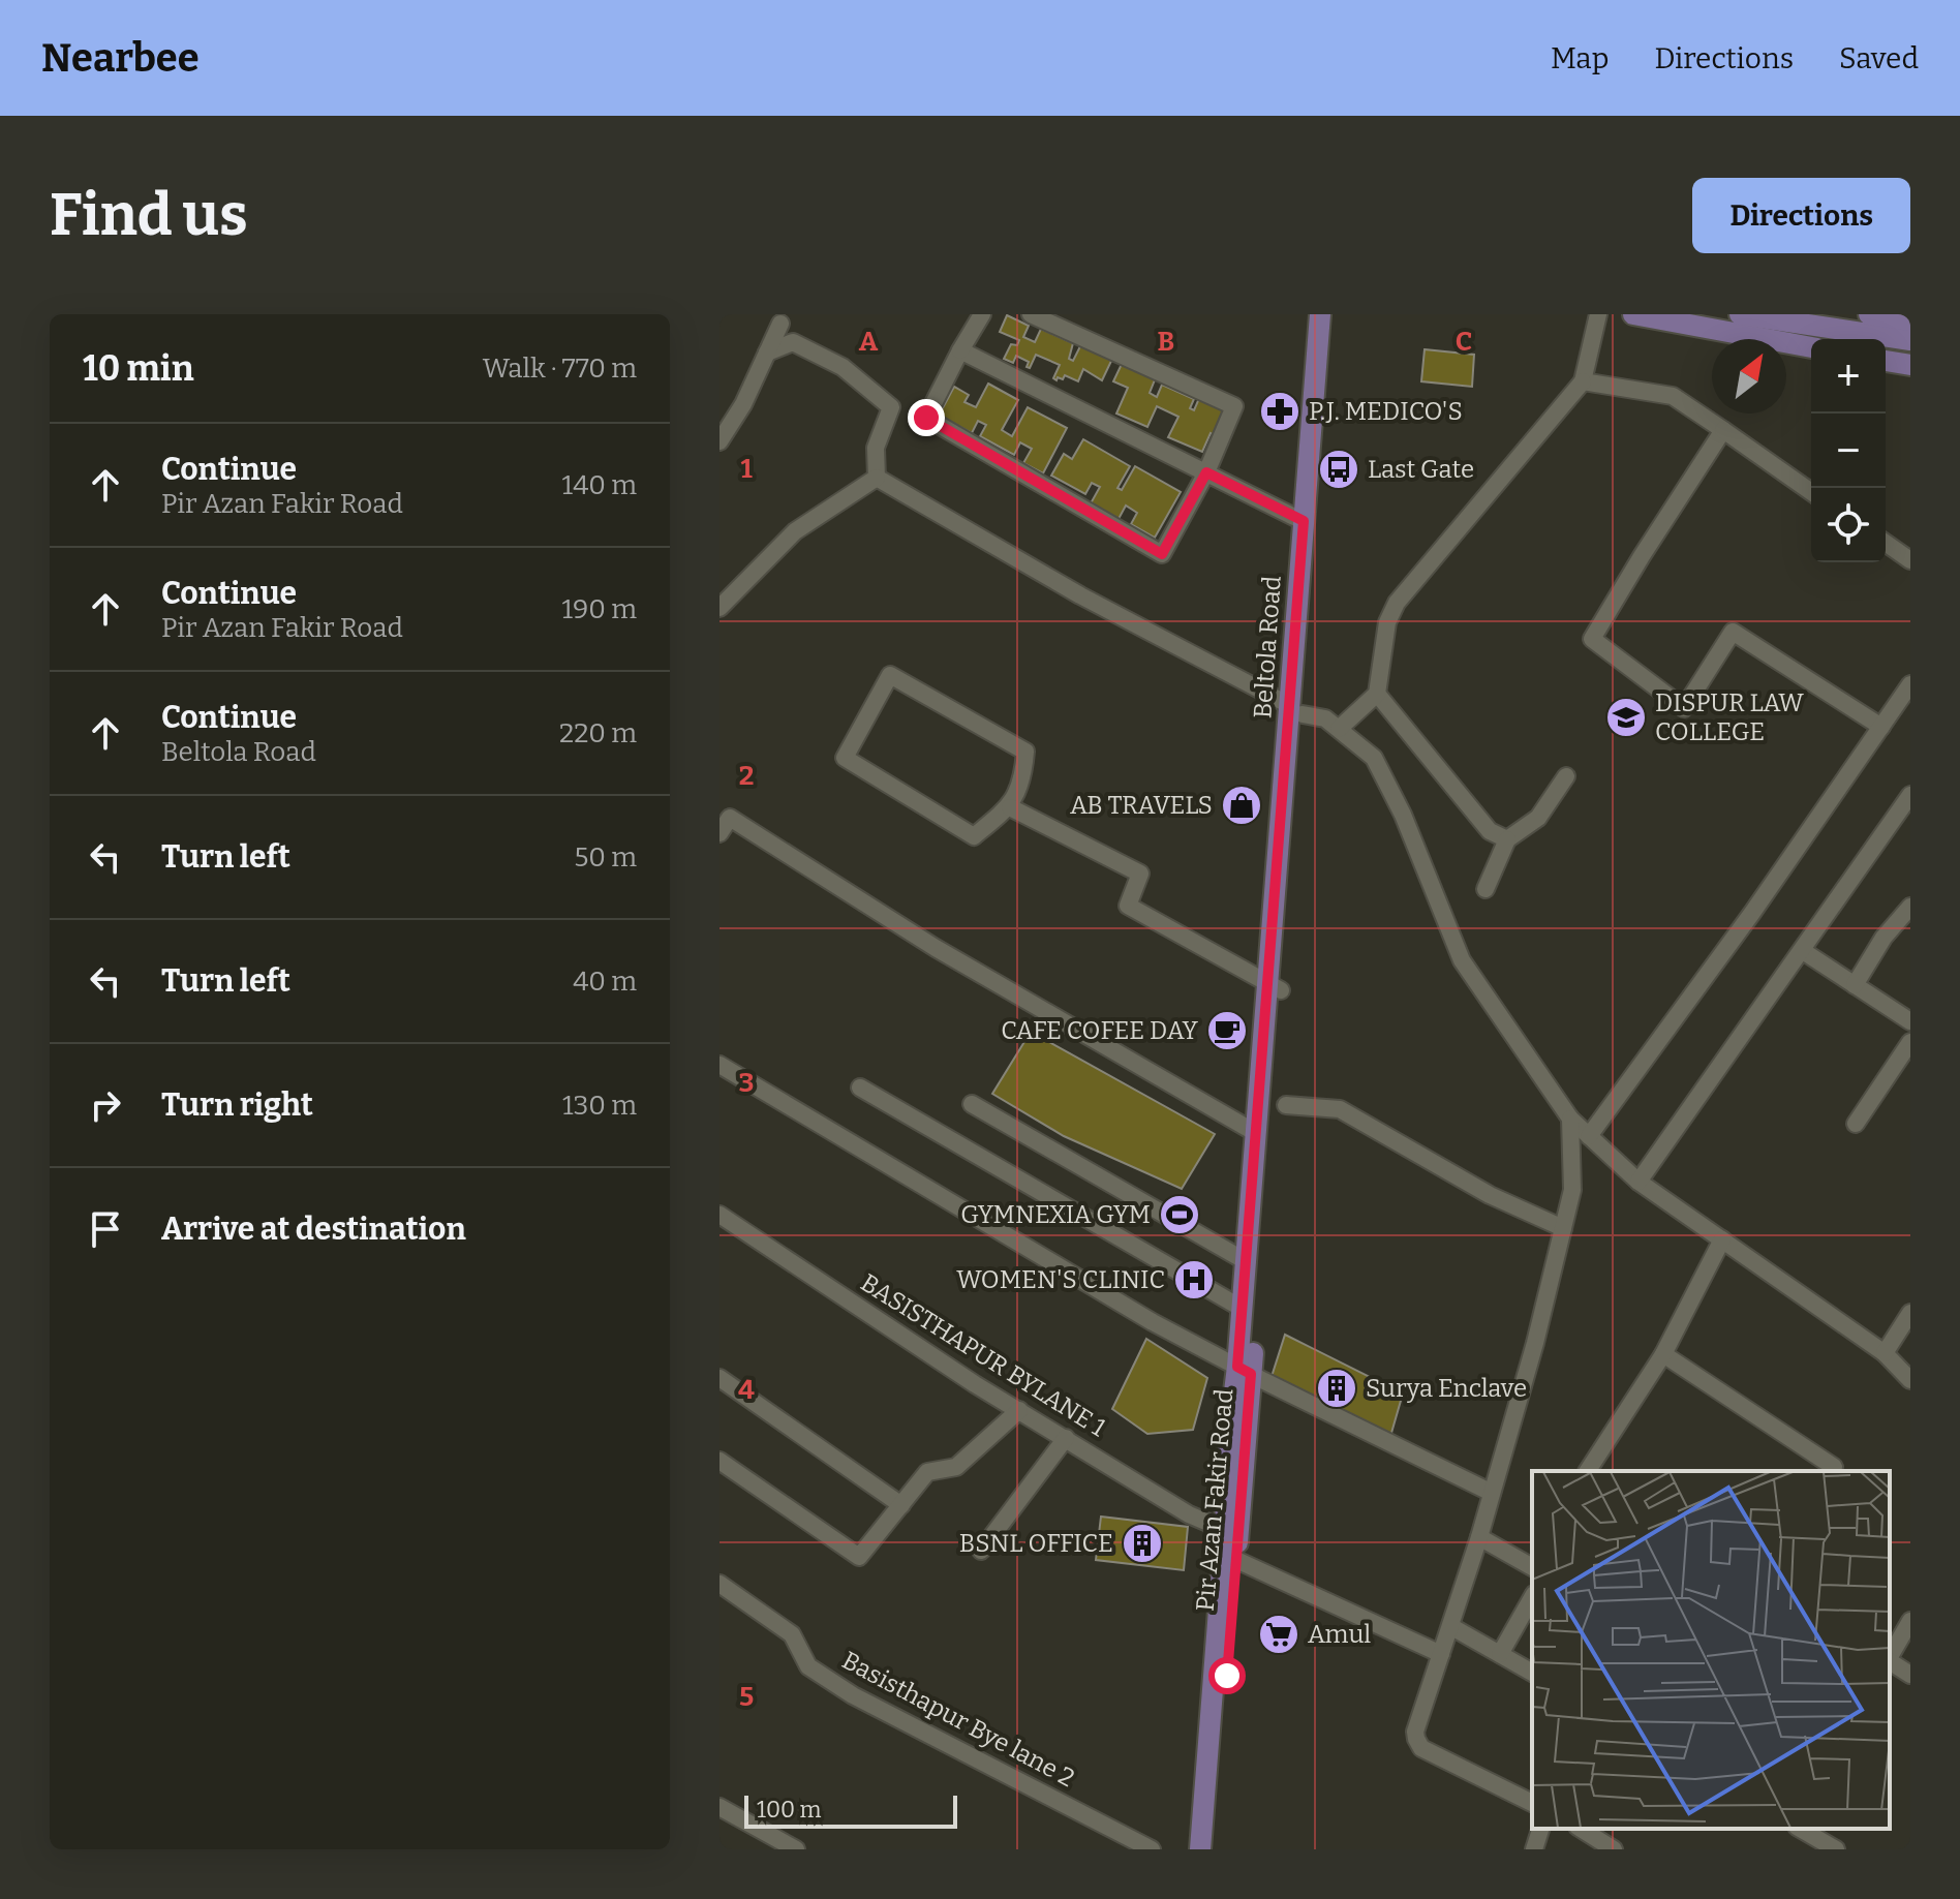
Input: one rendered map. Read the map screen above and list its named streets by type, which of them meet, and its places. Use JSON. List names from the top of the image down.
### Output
{
  "streets": {
    "main road": ["Beltola Road", "Pir Azan Fakir Road"],
    "street": ["BASISTHAPUR BYLANE 1", "Basisthapur Bye lane 2"]
  },
  "crossings": [
    ["Beltola Road", "Pir Azan Fakir Road"],
    ["BASISTHAPUR BYLANE 1", "Pir Azan Fakir Road"]
  ],
  "places": {
    "pharmacy": ["P.J. MEDICO'S"],
    "bus stop": ["Last Gate"],
    "school or university": ["DISPUR LAW COLLEGE"],
    "shop": ["AB TRAVELS"],
    "cafe": ["CAFE COFEE DAY"],
    "sports": ["GYMNEXIA GYM"],
    "hospital": ["WOMEN'S CLINIC"],
    "building": ["Surya Enclave", "BSNL OFFICE"],
    "supermarket": ["Amul"]
  },
  "scale_bar": "100 m",
  "north": "top right",
  "page": {
    "header": "Nearbee",
    "nav": ["Map", "Directions", "Saved"],
    "buttons": "Directions",
    "title": "Find us",
    "heading": ["10 min", "Walk · 770 m"],
    "map_buttons": ["+", "−"],
    "list": [
      ["Continue", "Pir Azan Fakir Road", "140 m"],
      ["Continue", "Pir Azan Fakir Road", "190 m"],
      ["Continue", "Beltola Road", "220 m"],
      ["Turn left", "50 m"],
      ["Turn left", "40 m"],
      ["Turn right", "130 m"],
      "Arrive at destination"
    ],
    "scale": "100 m"
  },
  "grid": {
    "columns": ["A", "B", "C"],
    "rows": [
      "1",
      "2",
      "3",
      "4",
      "5"
    ]
  }
}
